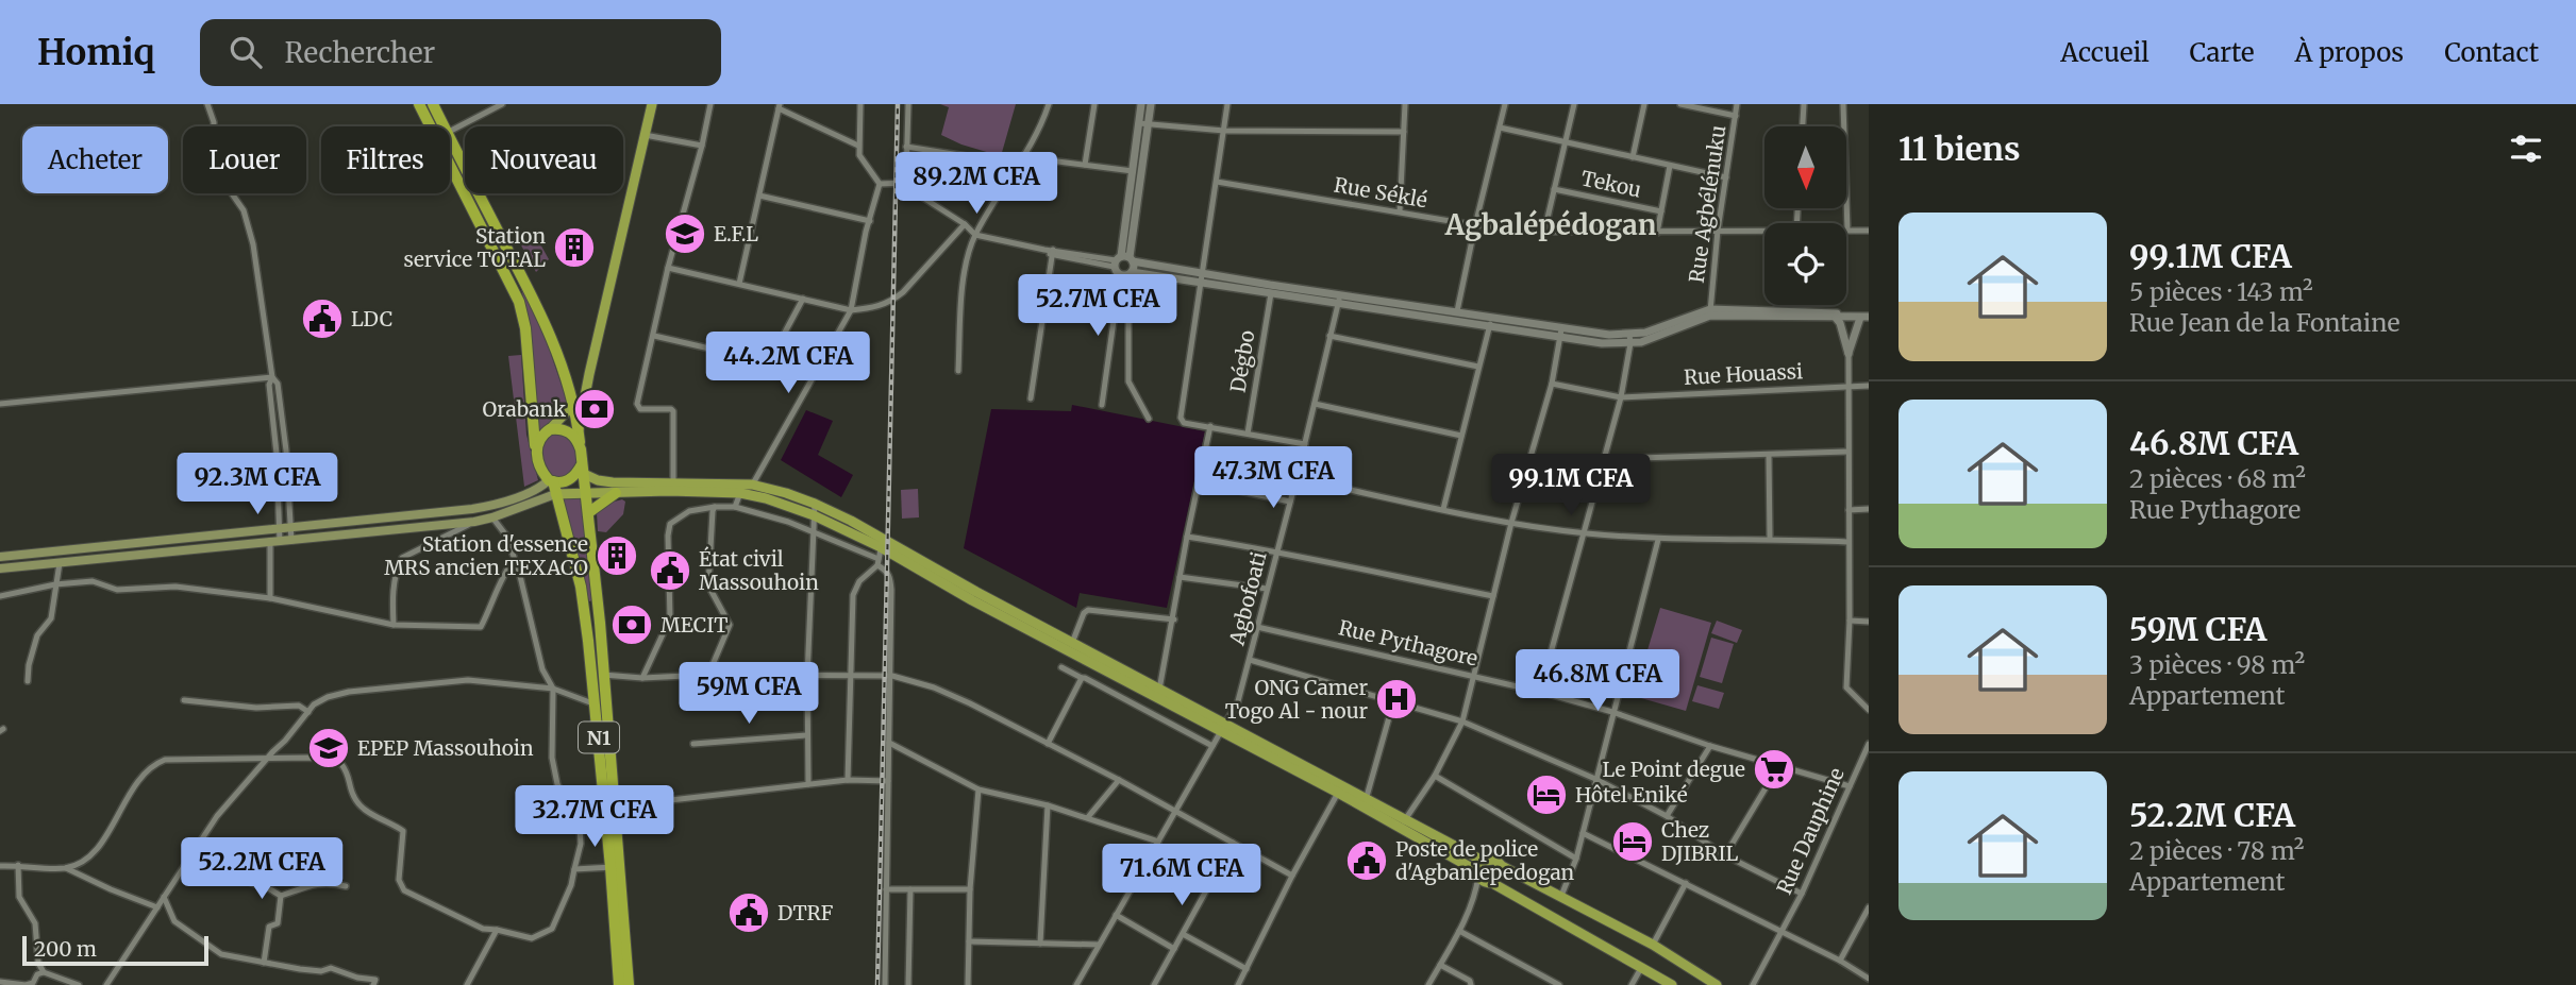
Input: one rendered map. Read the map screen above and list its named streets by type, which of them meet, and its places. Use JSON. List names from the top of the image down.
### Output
{
  "streets": {
    "highway": ["N1"],
    "street": [
      "Tekou",
      "Rue Séklé",
      "Rue Agbélénuku",
      "Dégbo",
      "Rue Houassi",
      "Agbofoati",
      "Rue Pythagore",
      "Rue Dauphine"
    ]
  },
  "crossings": [
    ["Rue Séklé", "Rue Agbélénuku"],
    ["Agbofoati", "Rue Pythagore"],
    ["Rue Pythagore", "Rue Dauphine"]
  ],
  "districts": ["Agbalépédogan"],
  "places": {
    "school or university": ["E.F.L", "EPEP Massouhoin"],
    "building": ["Station service TOTAL", "Station d'essence MRS ancien TEXACO"],
    "public building": [
      "LDC",
      "État civil Massouhoin",
      "Poste de police d'Agbanlepedogan",
      "DTRF"
    ],
    "bank": ["Orabank", "MECIT"],
    "hospital": ["ONG Camer Togo Al - nour"],
    "supermarket": ["Le Point degue"],
    "hotel": ["Hôtel Eniké", "Chez DJIBRIL"]
  },
  "scale_bar": "200 m",
  "north": "bottom",
  "page": {
    "header": "Homiq",
    "search": "Rechercher",
    "nav": [
      "Accueil",
      "Carte",
      "À propos",
      "Contact"
    ],
    "heading": "11 biens",
    "chip": [
      "Acheter",
      "Louer",
      "Filtres",
      "Nouveau"
    ],
    "price": [
      "89.2M CFA",
      "52.7M CFA",
      "44.2M CFA",
      "47.3M CFA",
      "92.3M CFA",
      "99.1M CFA",
      "46.8M CFA",
      "59M CFA",
      "32.7M CFA",
      "52.2M CFA",
      "71.6M CFA"
    ],
    "list": [
      {
        "name": "99.1M CFA",
        "note": "5 pièces · 143 m² · Rue Jean de la Fontaine"
      },
      {
        "name": "46.8M CFA",
        "note": "2 pièces · 68 m² · Rue Pythagore"
      },
      {
        "name": "59M CFA",
        "note": "3 pièces · 98 m² · Appartement"
      },
      {
        "name": "52.2M CFA",
        "note": "2 pièces · 78 m² · Appartement"
      }
    ],
    "scale": "200 m"
  }
}
